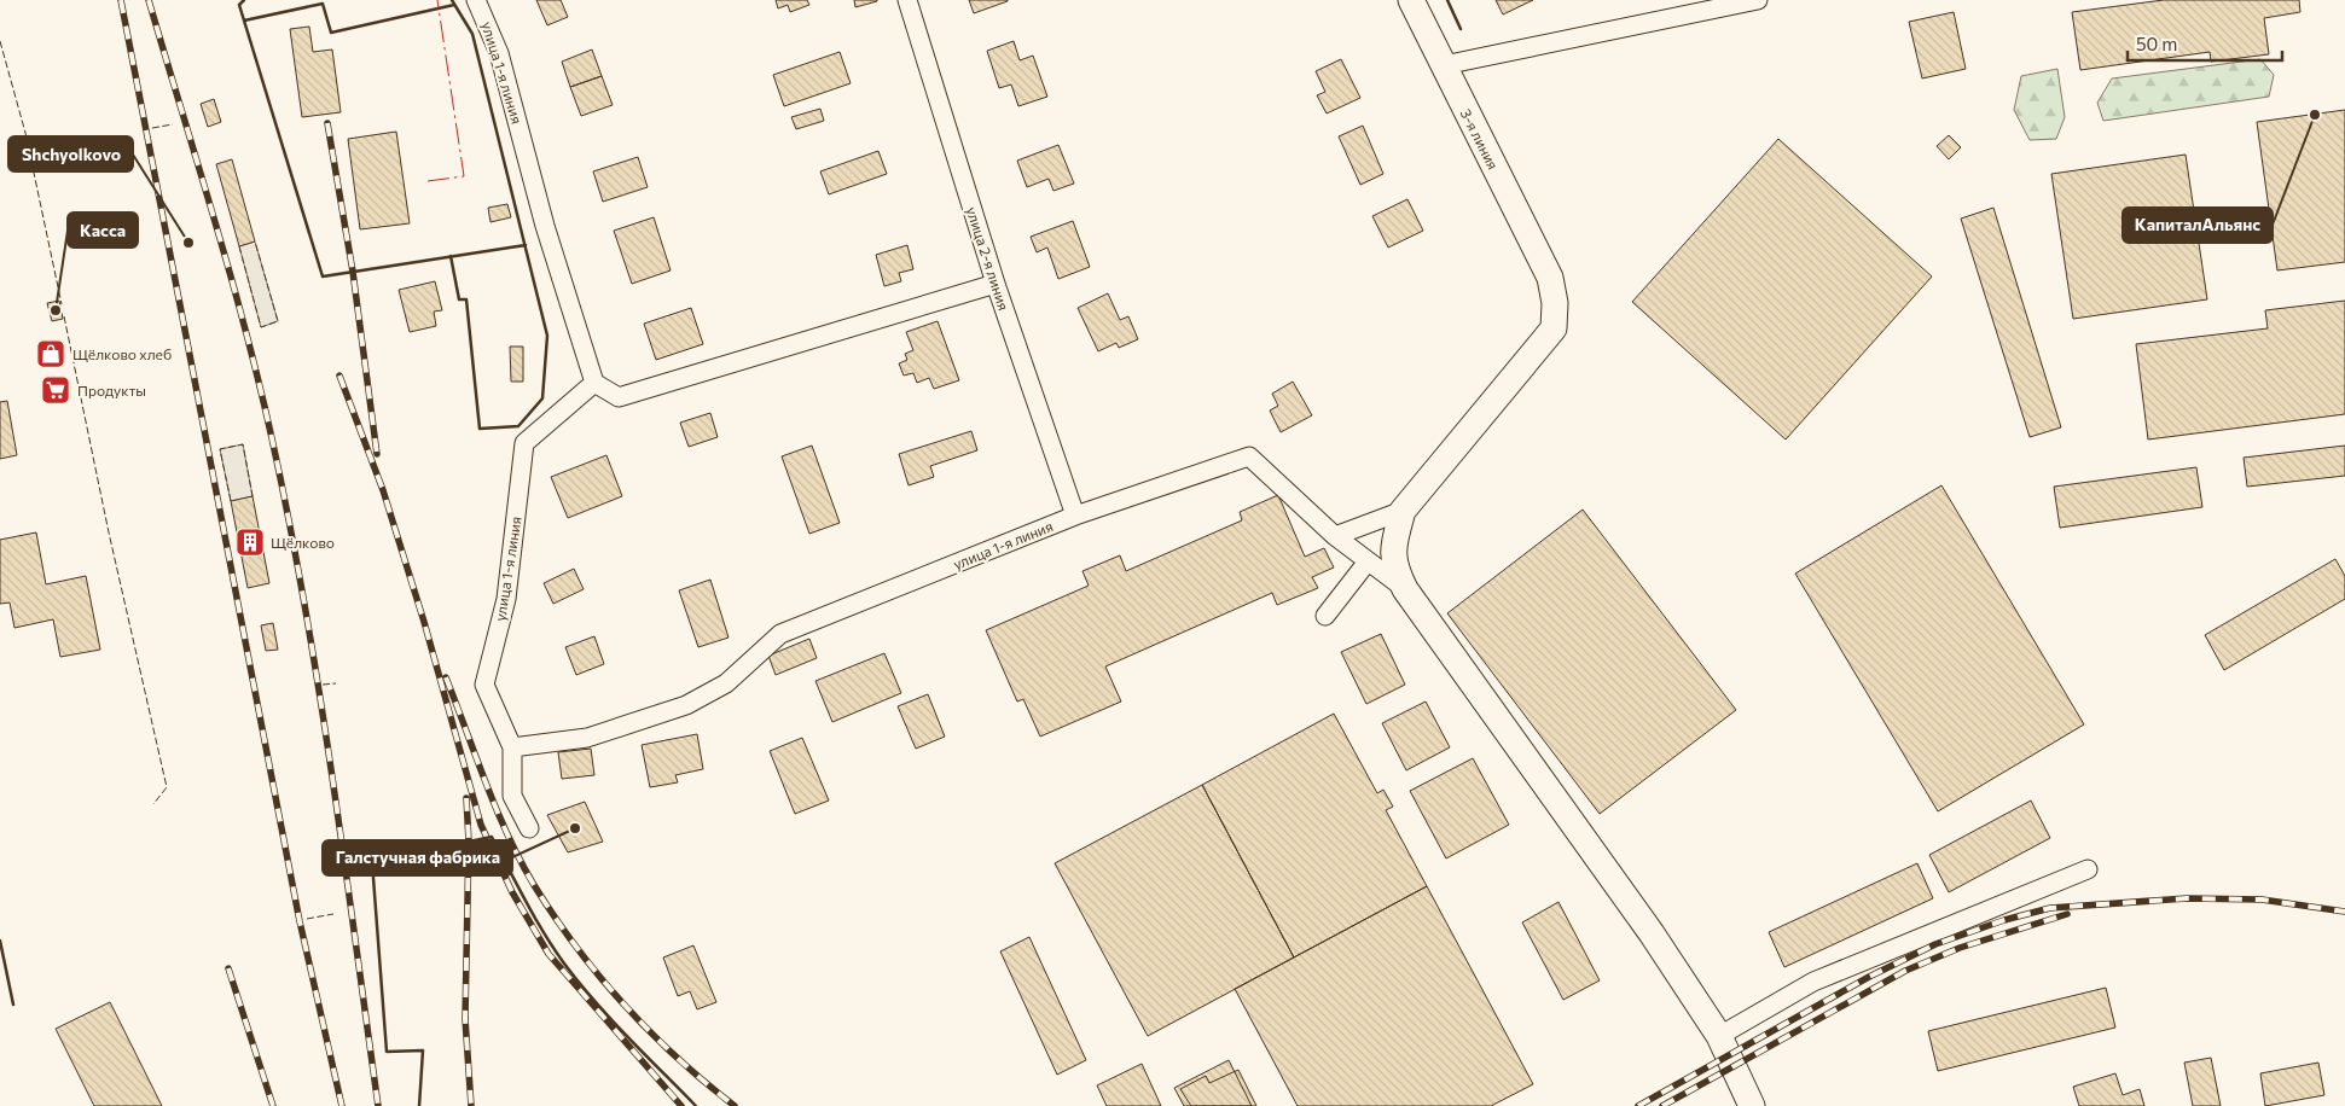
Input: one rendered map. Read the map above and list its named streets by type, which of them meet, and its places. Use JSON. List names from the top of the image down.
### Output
{
  "streets": {
    "street": ["улица 1-я линия", "3-я линия", "улица 2-я линия"]
  },
  "crossings": [
    ["улица 1-я линия", "улица 2-я линия"]
  ],
  "places": {
    "other": [
      "КапиталАльянс",
      "Shchyolkovo",
      "Касса",
      "Галстучная фабрика"
    ],
    "shop": ["Щёлково хлеб"],
    "supermarket": ["Продукты"],
    "building": ["Щёлково"]
  },
  "scale_bar": "50 m"
}
